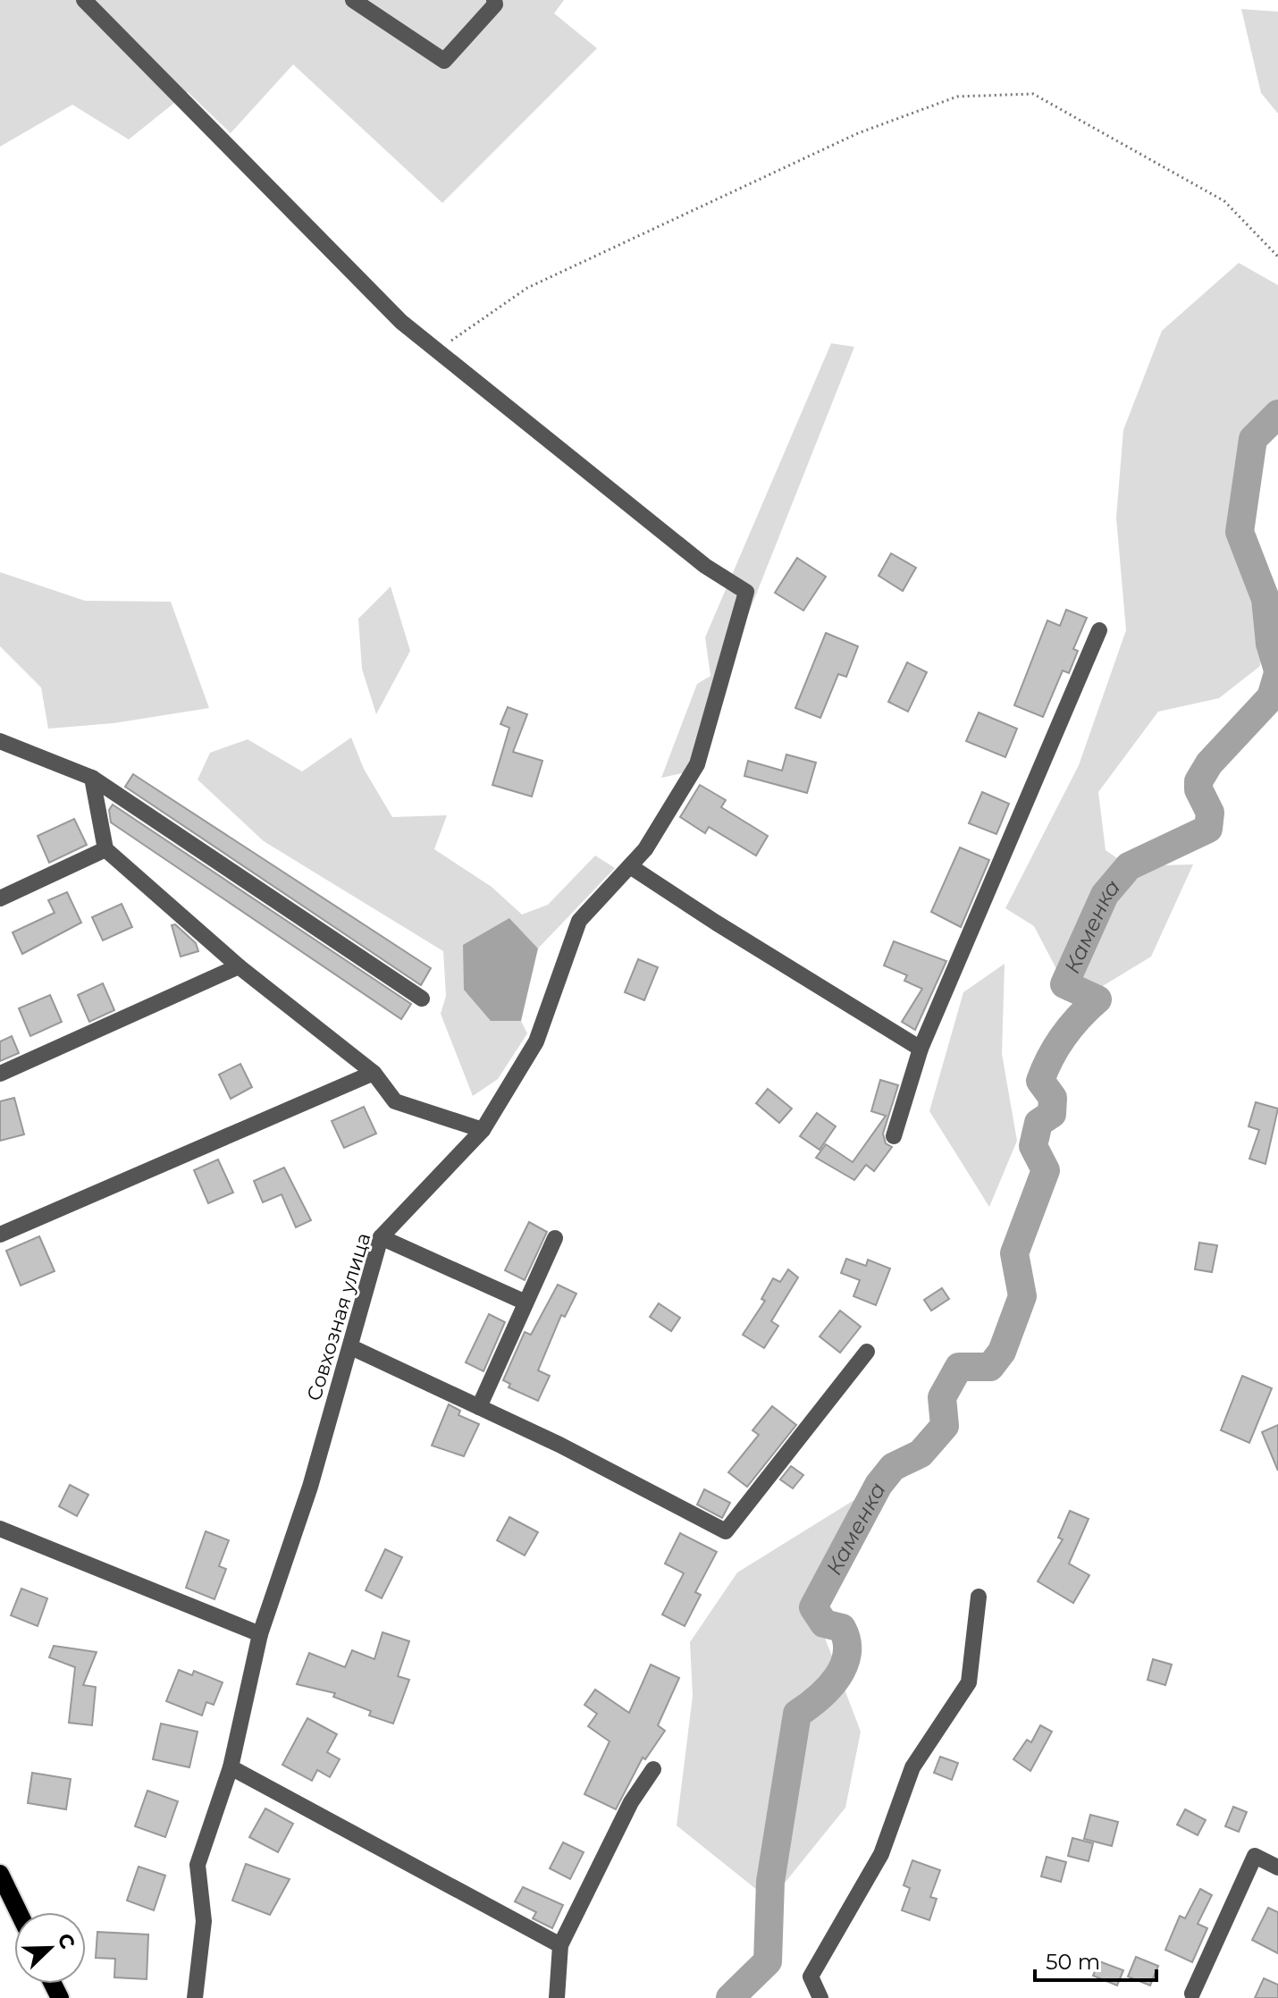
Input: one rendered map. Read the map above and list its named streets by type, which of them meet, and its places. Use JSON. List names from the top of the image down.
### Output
{
  "streets": {
    "street": ["Совхозная улица"]
  },
  "water": ["Каменка"],
  "scale_bar": "50 m",
  "north": "top right"
}
